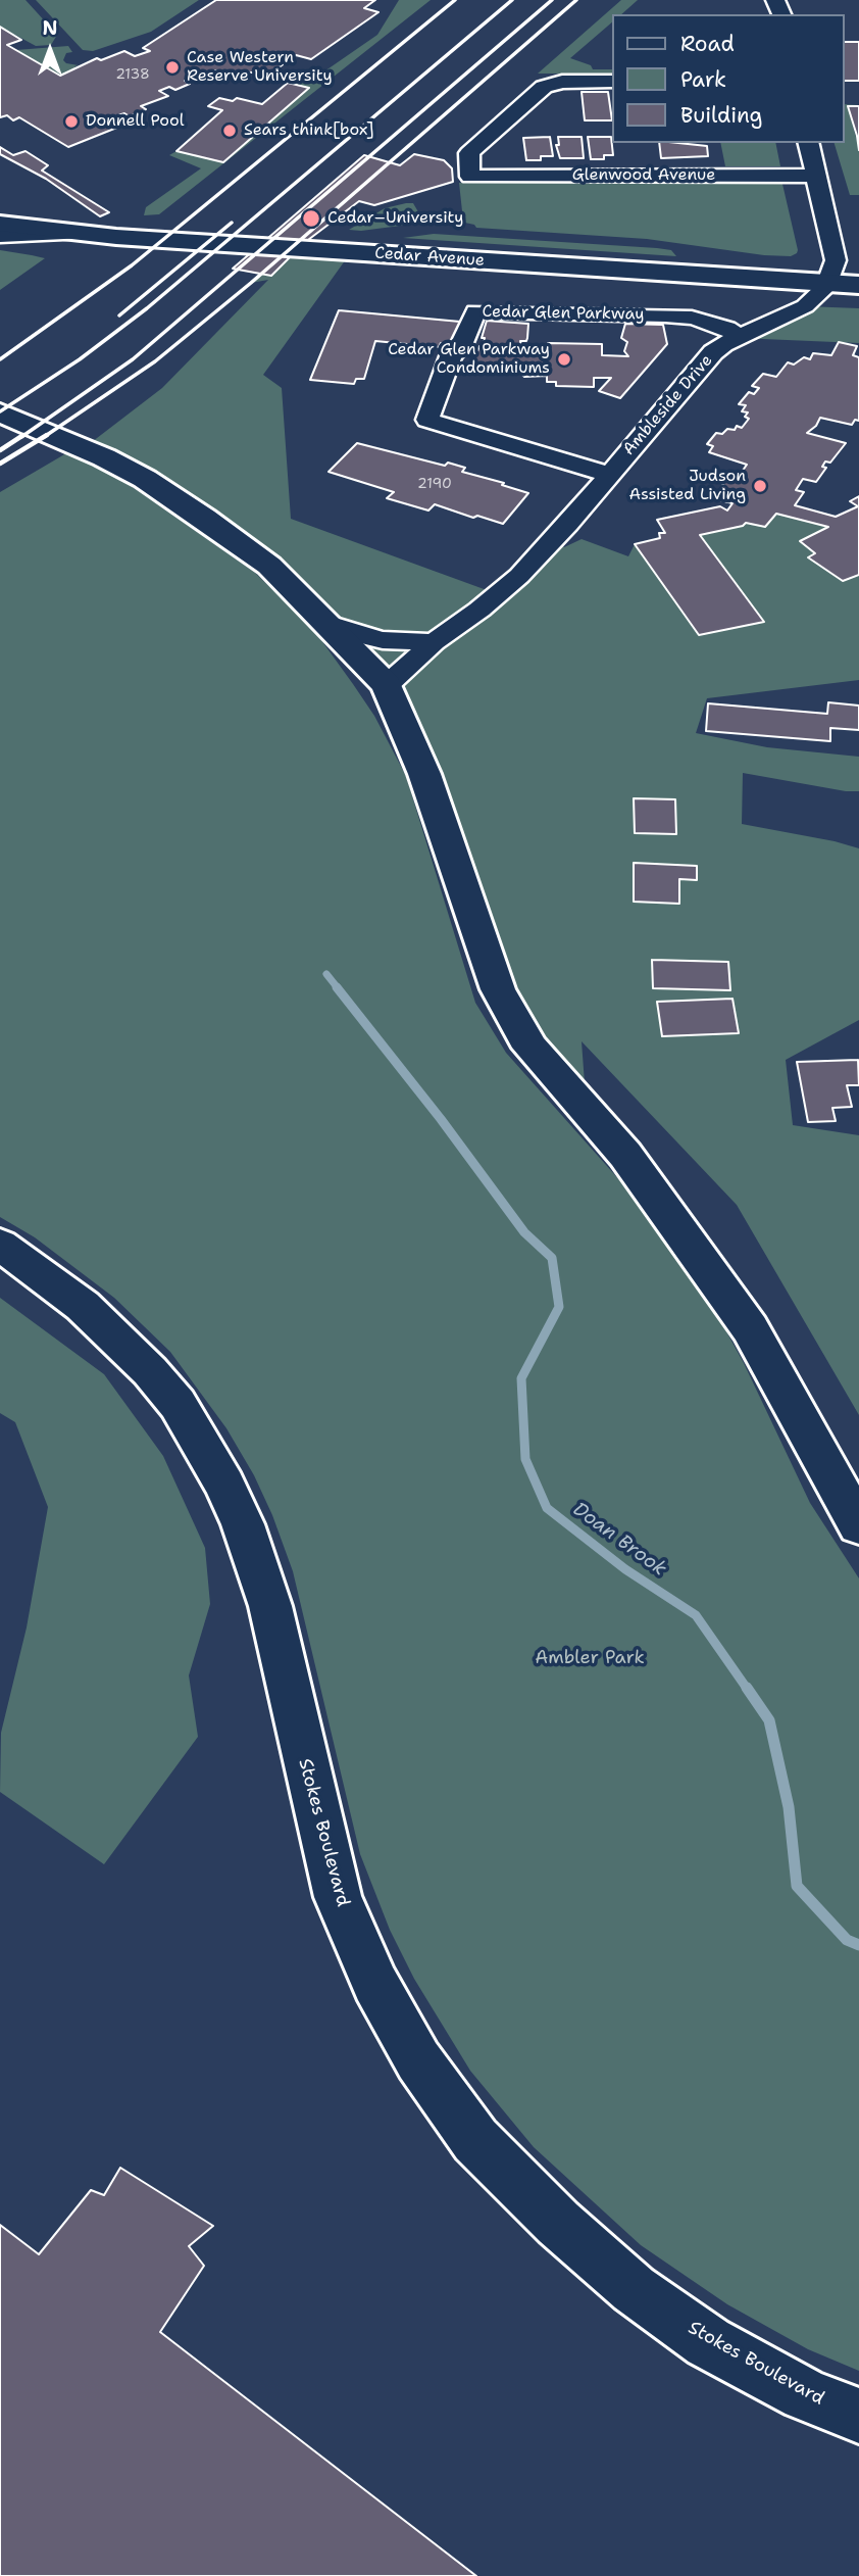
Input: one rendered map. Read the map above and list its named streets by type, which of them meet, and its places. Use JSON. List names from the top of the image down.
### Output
{
  "streets": {
    "main road": ["Cedar Avenue", "Stokes Boulevard"],
    "street": ["Glenwood Avenue", "Cedar Glen Parkway", "Ambleside Drive"]
  },
  "crossings": [
    ["Cedar Avenue", "Ambleside Drive"],
    ["Cedar Glen Parkway", "Ambleside Drive"]
  ],
  "water": ["Doan Brook"],
  "parks": ["Ambler Park"],
  "places": [
    "Case Western Reserve University",
    "Donnell Pool",
    "Sears think[box]",
    "Cedar–University",
    "Cedar Glen Parkway Condominiums",
    "Judson Assisted Living"
  ],
  "house_numbers": ["2138", "2190"],
  "legend": ["Road", "Park", "Building"],
  "north": "top"
}
